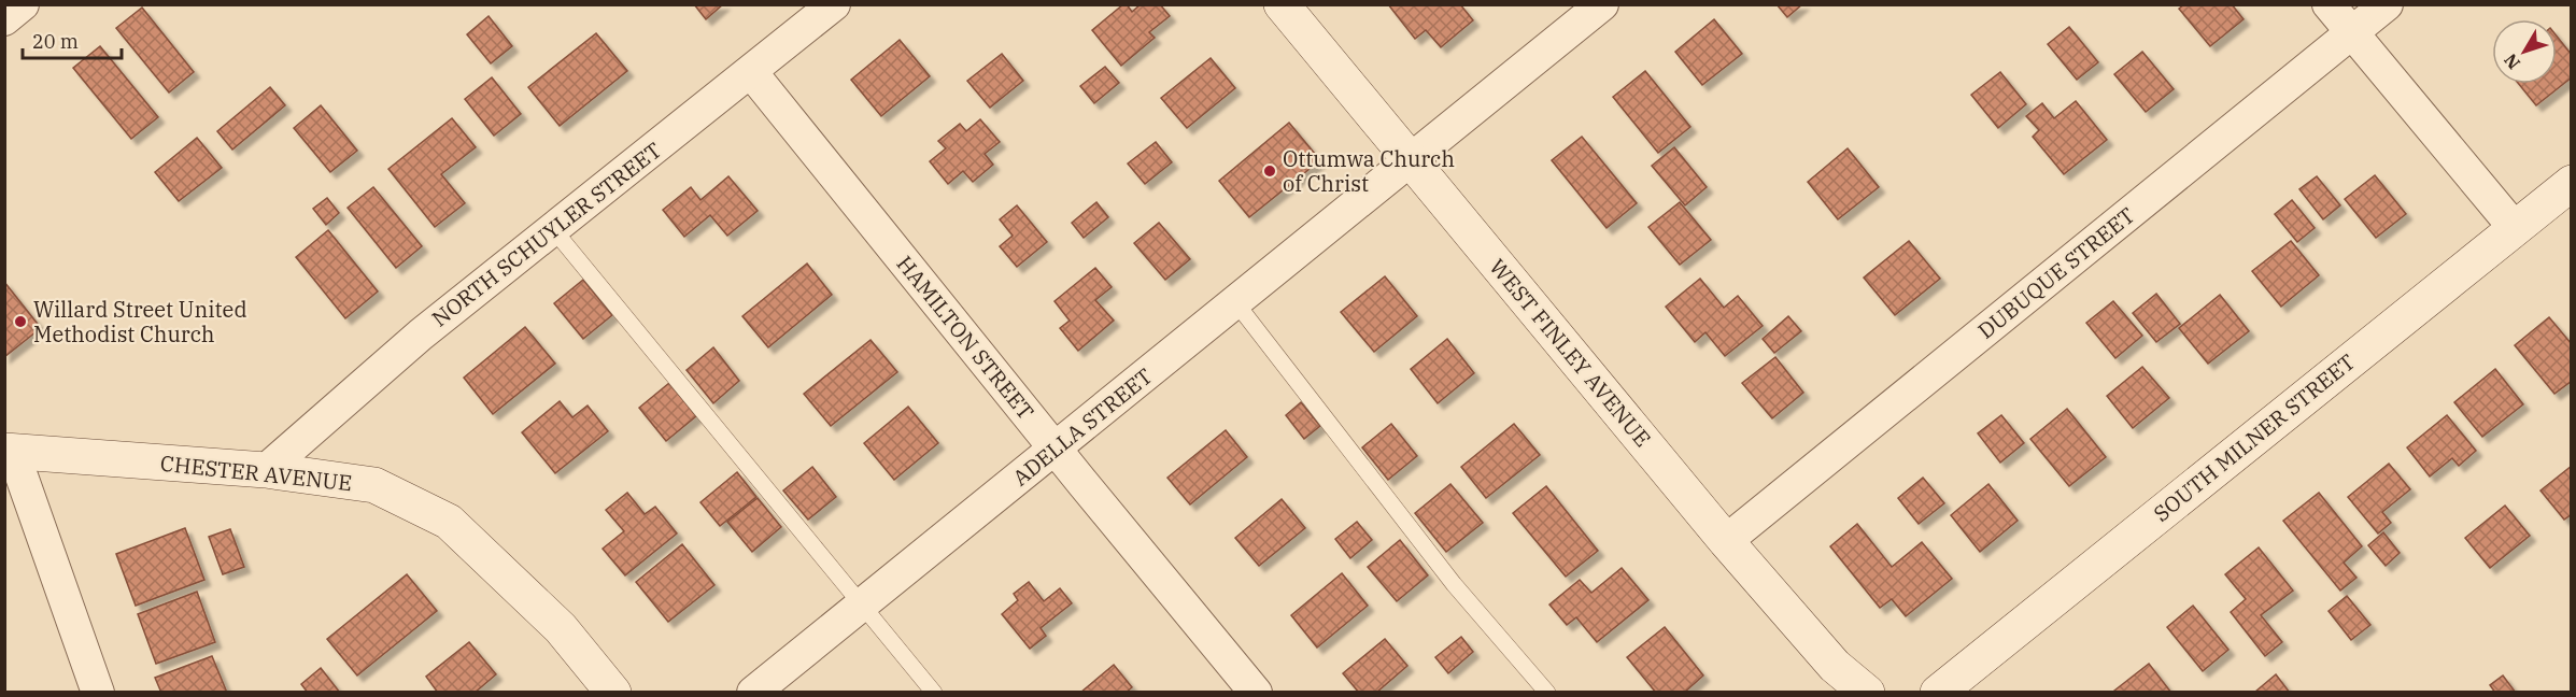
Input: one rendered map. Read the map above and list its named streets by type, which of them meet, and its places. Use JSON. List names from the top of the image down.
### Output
{
  "streets": {
    "main road": ["WEST FINLEY AVENUE", "SOUTH MILNER STREET", "CHESTER AVENUE"],
    "street": [
      "NORTH SCHUYLER STREET",
      "DUBUQUE STREET",
      "HAMILTON STREET",
      "ADELLA STREET"
    ]
  },
  "crossings": [
    ["NORTH SCHUYLER STREET", "HAMILTON STREET"],
    ["NORTH SCHUYLER STREET", "CHESTER AVENUE"],
    ["DUBUQUE STREET", "WEST FINLEY AVENUE"],
    ["HAMILTON STREET", "ADELLA STREET"],
    ["WEST FINLEY AVENUE", "ADELLA STREET"]
  ],
  "places": ["Ottumwa Church of Christ", "Willard Street United Methodist Church"],
  "scale_bar": "20 m",
  "north": "bottom left"
}
